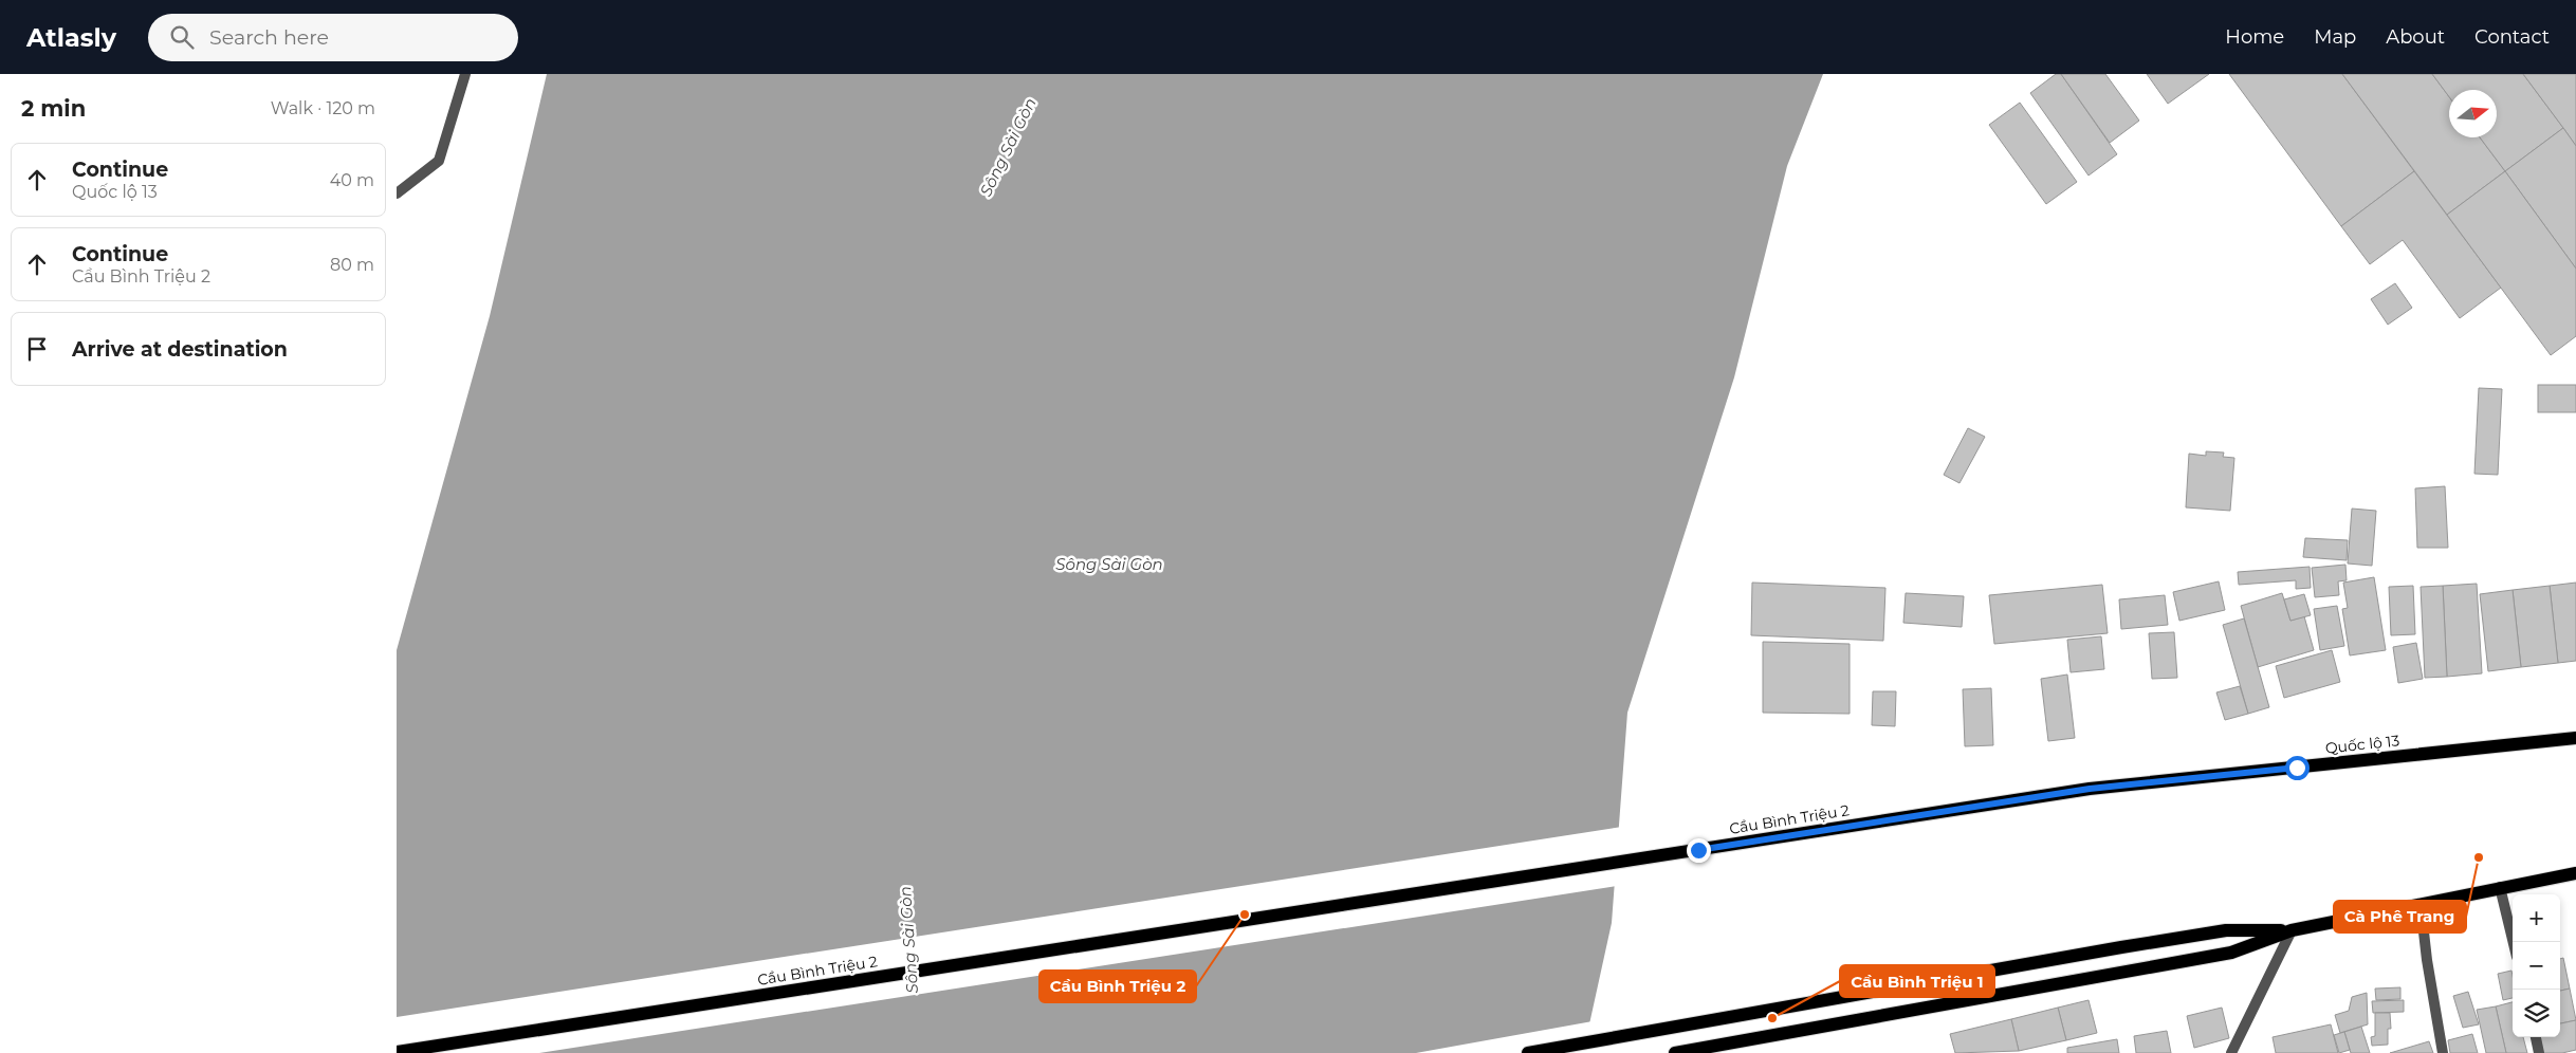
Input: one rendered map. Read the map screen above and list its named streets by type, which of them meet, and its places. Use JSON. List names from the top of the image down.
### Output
{
  "streets": {
    "main road": ["Quốc lộ 13", "Cầu Bình Triệu 2"]
  },
  "crossings": [
    ["Quốc lộ 13", "Cầu Bình Triệu 2"]
  ],
  "water": ["Sông Sài Gòn"],
  "places": ["Cà Phê Trang", "Cầu Bình Triệu 2", "Cầu Bình Triệu 1"],
  "north": "right",
  "page": {
    "header": "Atlasly",
    "search": "Search here",
    "nav": [
      "Home",
      "Map",
      "About",
      "Contact"
    ],
    "heading": ["2 min", "Walk · 120 m"],
    "list": [
      ["Continue", "Quốc lộ 13", "40 m"],
      ["Continue", "Cầu Bình Triệu 2", "80 m"],
      "Arrive at destination"
    ],
    "map_buttons": ["+", "−"]
  }
}
